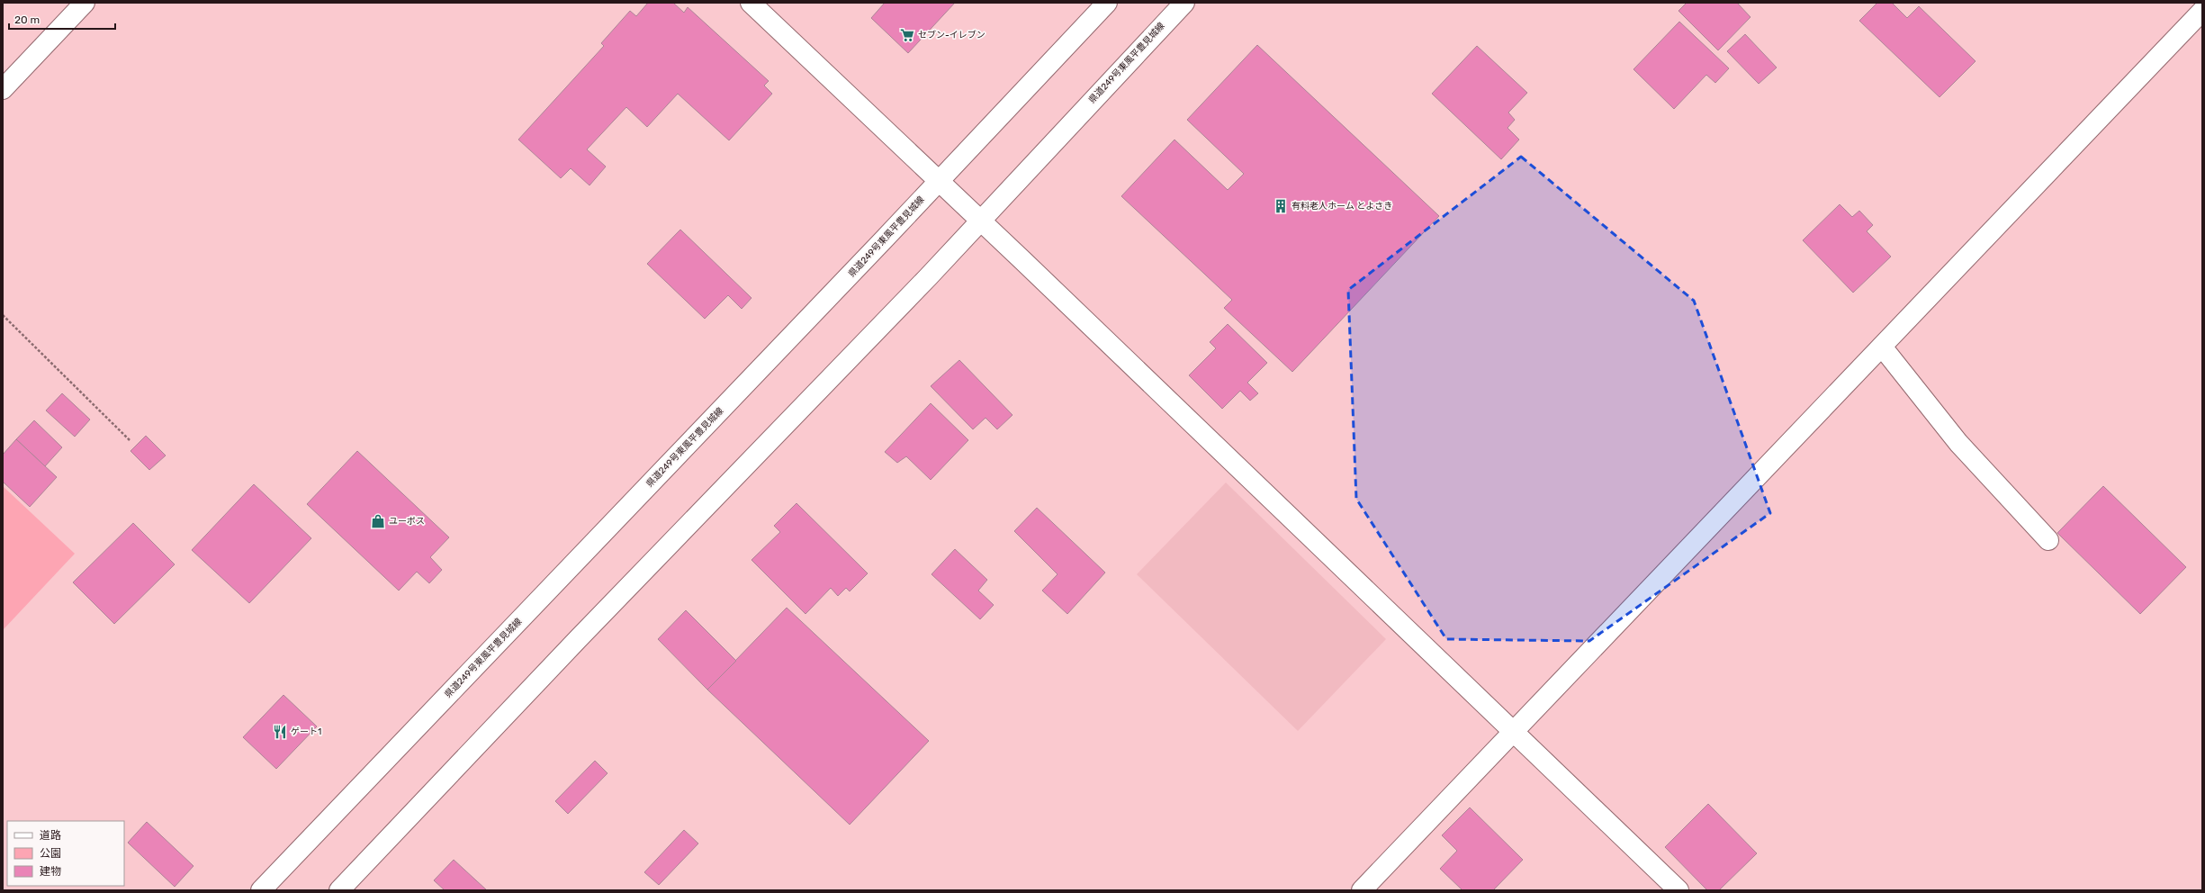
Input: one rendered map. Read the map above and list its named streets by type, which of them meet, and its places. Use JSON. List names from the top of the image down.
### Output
{
  "streets": {
    "street": ["県道249号東風平豊見城線"]
  },
  "places": {
    "supermarket": ["セブン-イレブン"],
    "building": ["有料老人ホーム とよさき"],
    "shop": ["ユーポス"],
    "restaurant": ["ゲート1"]
  },
  "legend": ["道路", "公園", "建物"],
  "scale_bar": "20 m"
}
